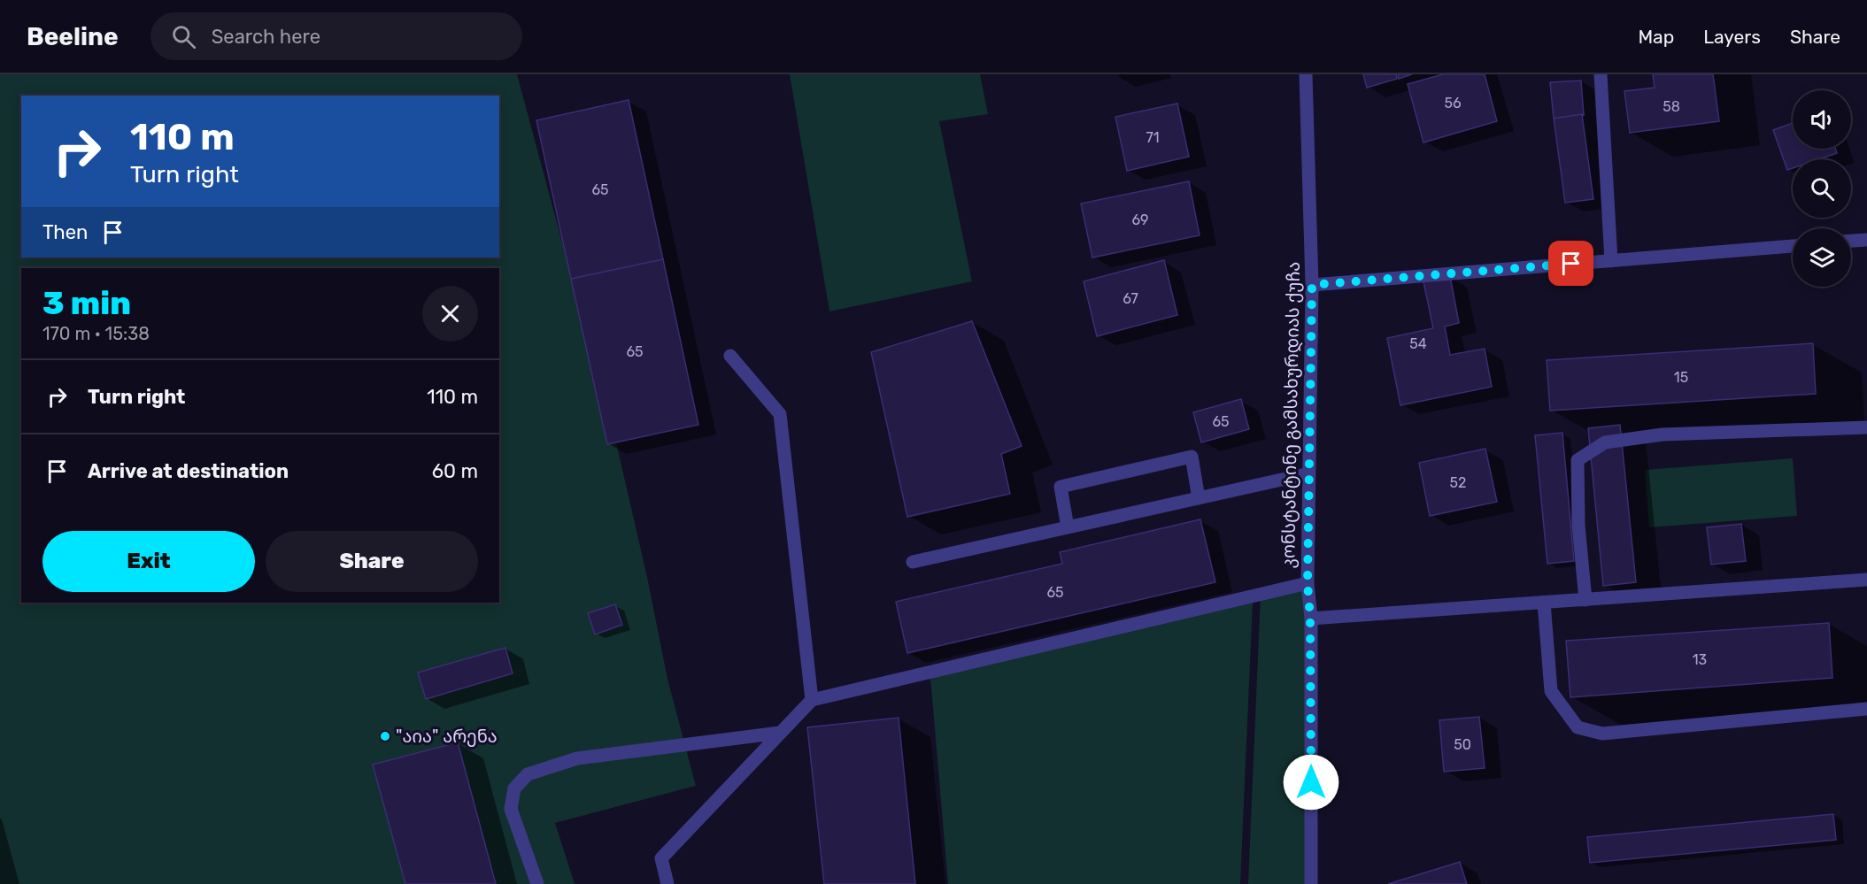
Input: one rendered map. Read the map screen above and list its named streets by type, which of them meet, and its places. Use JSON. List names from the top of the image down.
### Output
{
  "streets": {
    "street": ["კონსტანტინე გამსახურდიას ქუჩა"]
  },
  "places": ["\"აია\" არენა"],
  "house_numbers": [
    "56",
    "58",
    "71",
    "65",
    "69",
    "67",
    "54",
    "65",
    "15",
    "65",
    "52",
    "65",
    "13",
    "50"
  ],
  "page": {
    "header": "Beeline",
    "search": "Search here",
    "nav": ["Map", "Layers", "Share"],
    "turn": ["110 m", "Turn right"],
    "then": "Then",
    "heading": ["3 min", "170 m · 15:38"],
    "list": [
      {
        "name": "Turn right",
        "value": "110 m"
      },
      {
        "name": "Arrive at destination",
        "value": "60 m"
      }
    ],
    "buttons": ["Exit", "Share"]
  }
}
